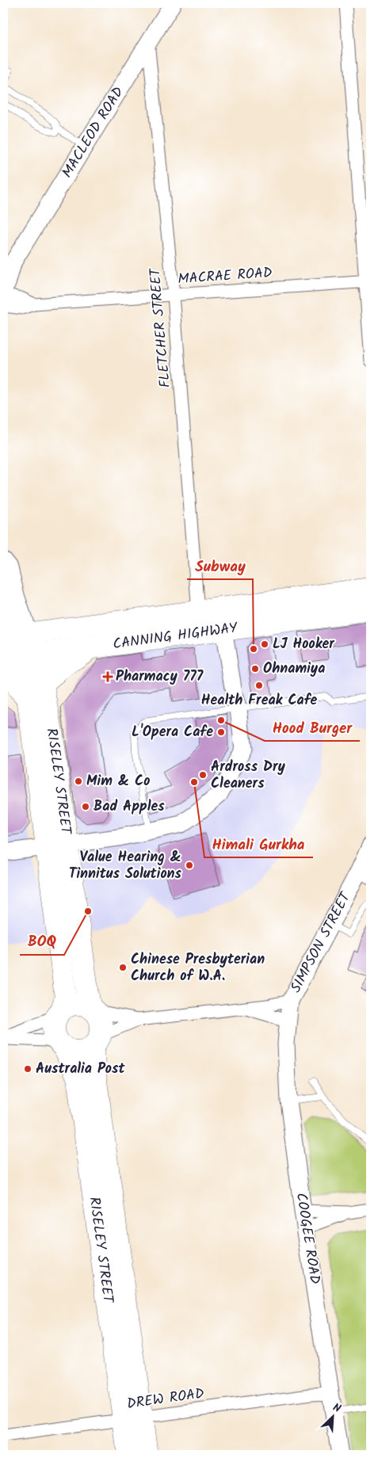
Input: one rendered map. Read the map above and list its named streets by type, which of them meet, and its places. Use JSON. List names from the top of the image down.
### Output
{
  "streets": {
    "highway": ["CANNING HIGHWAY", "RISELEY STREET"],
    "street": [
      "MACLEOD ROAD",
      "MACRAE ROAD",
      "FLETCHER STREET",
      "SIMPSON STREET",
      "COOGEE ROAD",
      "DREW ROAD"
    ]
  },
  "crossings": [
    ["MACLEOD ROAD", "FLETCHER STREET"],
    ["MACRAE ROAD", "FLETCHER STREET"],
    ["FLETCHER STREET", "CANNING HIGHWAY"],
    ["CANNING HIGHWAY", "RISELEY STREET"],
    ["RISELEY STREET", "DREW ROAD"],
    ["SIMPSON STREET", "COOGEE ROAD"],
    ["COOGEE ROAD", "DREW ROAD"]
  ],
  "places": {
    "other": [
      "LJ Hooker",
      "Subway",
      "Ohnamiya",
      "Health Freak Cafe",
      "Hood Burger",
      "L'Opera Cafe",
      "Ardross Dry Cleaners",
      "Mim & Co",
      "Himali Gurkha",
      "Bad Apples",
      "Value Hearing & Tinnitus Solutions",
      "BOQ",
      "Chinese Presbyterian Church of W.A.",
      "Australia Post"
    ],
    "health": ["Pharmacy 777"]
  },
  "north": "top right"
}
